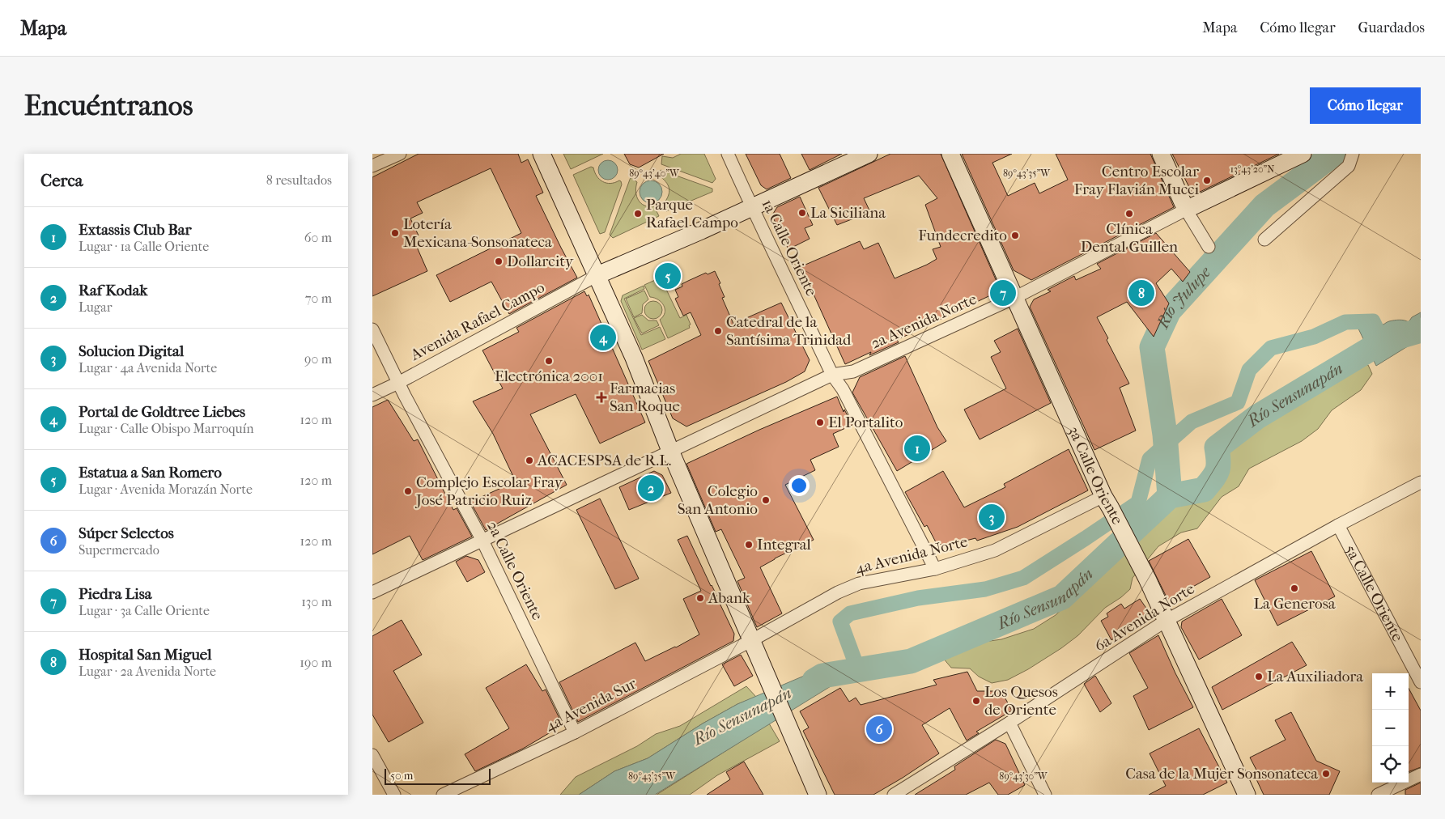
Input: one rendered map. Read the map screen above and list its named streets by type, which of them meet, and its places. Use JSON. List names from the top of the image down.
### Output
{
  "streets": {
    "main road": ["3a Calle Oriente"],
    "street": [
      "1a Calle Oriente",
      "Avenida Rafael Campo",
      "2a Avenida Norte",
      "4a Avenida Norte",
      "2a Calle Oriente",
      "5a Calle Oriente",
      "6a Avenida Norte",
      "4a Avenida Sur"
    ]
  },
  "crossings": [
    ["1a Calle Oriente", "2a Avenida Norte"],
    ["1a Calle Oriente", "4a Avenida Norte"],
    ["Avenida Rafael Campo", "2a Calle Oriente"],
    ["2a Avenida Norte", "3a Calle Oriente"],
    ["2a Avenida Norte", "2a Calle Oriente"],
    ["3a Calle Oriente", "4a Avenida Norte"],
    ["3a Calle Oriente", "6a Avenida Norte"],
    ["4a Avenida Norte", "4a Avenida Sur"],
    ["2a Calle Oriente", "4a Avenida Sur"],
    ["5a Calle Oriente", "6a Avenida Norte"]
  ],
  "water": ["Río Julupe", "Río Sensunapán"],
  "places": {
    "other": [
      "Centro Escolar Fray Flavián Mucci",
      "La Siciliana",
      "Parque Rafael Campo",
      "Clínica Dental Guillen",
      "Lotería Mexicana-Sonsonateca",
      "Fundecredito",
      "Dollarcity",
      "Catedral de la Santísima Trinidad",
      "Electrónica 2001",
      "El Portalito",
      "ACACESPSA de R.L.",
      "Complejo Escolar Fray José Patricio Ruiz",
      "Colegio San Antonio",
      "Integral",
      "La Generosa",
      "Abank",
      "La Auxiliadora",
      "Los Quesos de Oriente",
      "Casa de la Mujer Sonsonateca"
    ],
    "health": ["Farmacias San Roque"]
  },
  "scale_bar": "50 m",
  "page": {
    "header": "Mapa",
    "nav": ["Mapa", "Cómo llegar", "Guardados"],
    "buttons": "Cómo llegar",
    "title": "Encuéntranos",
    "heading": ["Cerca", "8 resultados"],
    "list": [
      {
        "mark": "1",
        "name": "Extassis Club Bar",
        "note": "Lugar · 1a Calle Oriente",
        "value": "60 m"
      },
      {
        "mark": "2",
        "name": "Raf Kodak",
        "note": "Lugar",
        "value": "70 m"
      },
      {
        "mark": "3",
        "name": "Solucion Digital",
        "note": "Lugar · 4a Avenida Norte",
        "value": "90 m"
      },
      {
        "mark": "4",
        "name": "Portal de Goldtree Liebes",
        "note": "Lugar · Calle Obispo Marroquín",
        "value": "120 m"
      },
      {
        "mark": "5",
        "name": "Estatua a San Romero",
        "note": "Lugar · Avenida Morazán Norte",
        "value": "120 m"
      },
      {
        "mark": "6",
        "name": "Súper Selectos",
        "note": "Supermercado",
        "value": "120 m"
      },
      {
        "mark": "7",
        "name": "Piedra Lisa",
        "note": "Lugar · 3a Calle Oriente",
        "value": "130 m"
      },
      {
        "mark": "8",
        "name": "Hospital San Miguel",
        "note": "Lugar · 2a Avenida Norte",
        "value": "190 m"
      }
    ],
    "pins": [
      "5",
      "7",
      "8",
      "4",
      "1",
      "2",
      "3",
      "6"
    ],
    "map_buttons": ["+", "−"],
    "scale": "50 m"
  },
  "coordinates": [
    "13°43'20\"N",
    "89°43'40\"W",
    "89°43'35\"W",
    "89°43'30\"W"
  ]
}
